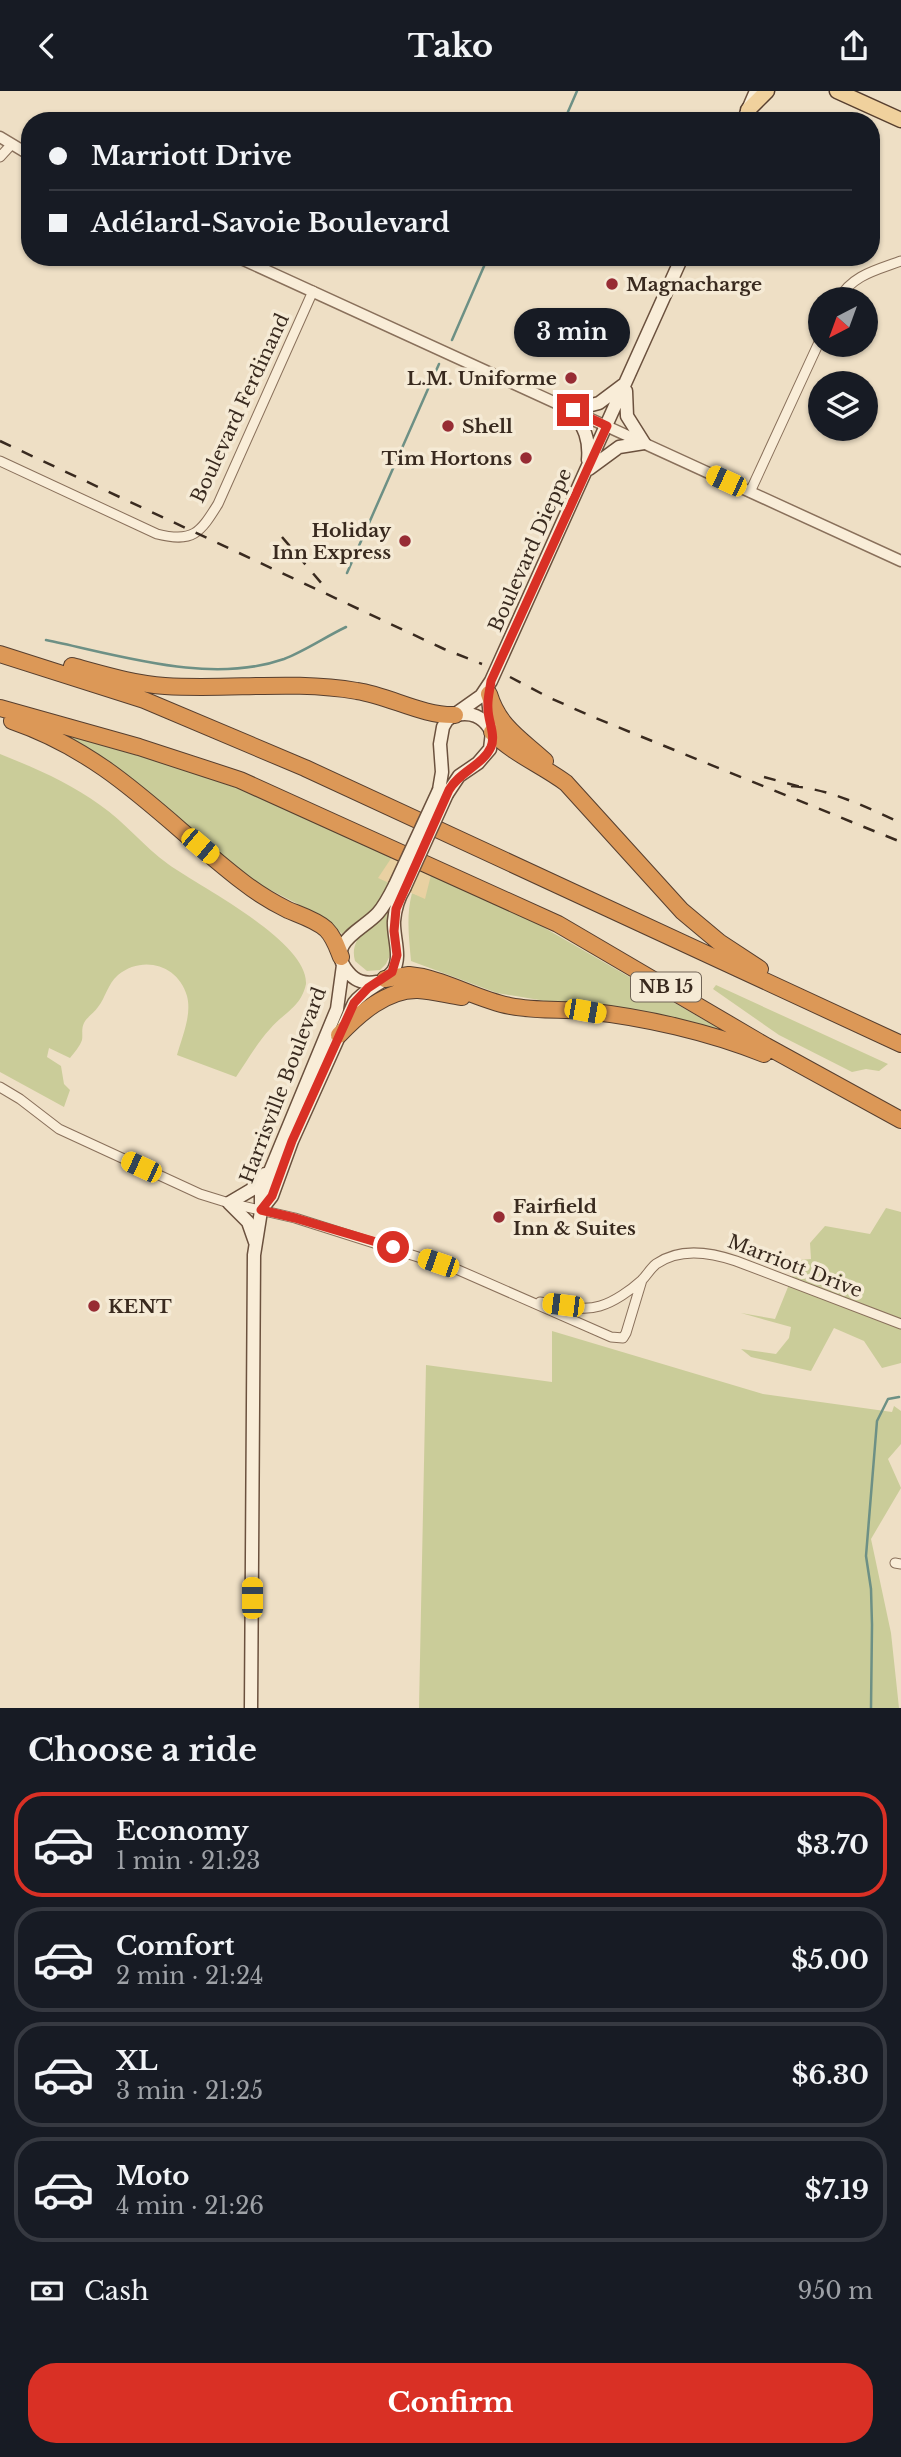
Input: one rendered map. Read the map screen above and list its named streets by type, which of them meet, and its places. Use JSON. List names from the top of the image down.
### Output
{
  "streets": {
    "highway": ["NB 15"],
    "main road": ["Boulevard Dieppe", "Harrisville Boulevard"],
    "street": ["Boulevard Ferdinand", "Marriott Drive"]
  },
  "crossings": [
    ["Harrisville Boulevard", "Marriott Drive"]
  ],
  "places": [
    "Magnacharge",
    "L.M. Uniforme",
    "Shell",
    "Tim Hortons",
    "Holiday Inn Express",
    "Fairfield Inn & Suites",
    "KENT"
  ],
  "north": "bottom left",
  "page": {
    "header": "Tako",
    "banner": ["Marriott Drive", "Adélard-Savoie Boulevard"],
    "bubble": "3 min",
    "heading": "Choose a ride",
    "list": [
      {
        "name": "Economy",
        "note": "1 min · 21:23",
        "value": "$3.70"
      },
      {
        "name": "Comfort",
        "note": "2 min · 21:24",
        "value": "$5.00"
      },
      {
        "name": "XL",
        "note": "3 min · 21:25",
        "value": "$6.30"
      },
      {
        "name": "Moto",
        "note": "4 min · 21:26",
        "value": "$7.19"
      }
    ],
    "pay": ["Cash", "950 m"],
    "buttons": "Confirm"
  }
}
